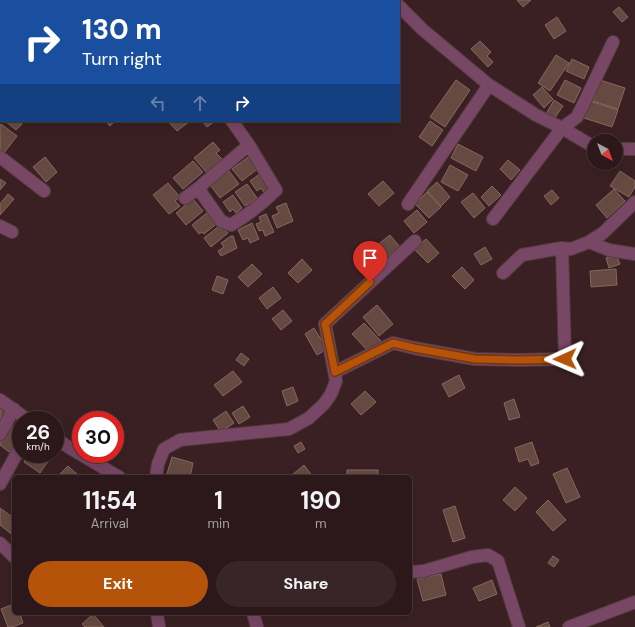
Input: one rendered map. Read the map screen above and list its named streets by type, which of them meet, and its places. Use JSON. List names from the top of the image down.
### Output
{
  "north": "bottom right",
  "page": {
    "turn": ["130 m", "Turn right"],
    "speed": "26 km/h",
    "limit": "30",
    "eta": [
      "11:54",
      "Arrival",
      "1",
      "min",
      "190",
      "m"
    ],
    "buttons": ["Exit", "Share"]
  }
}
